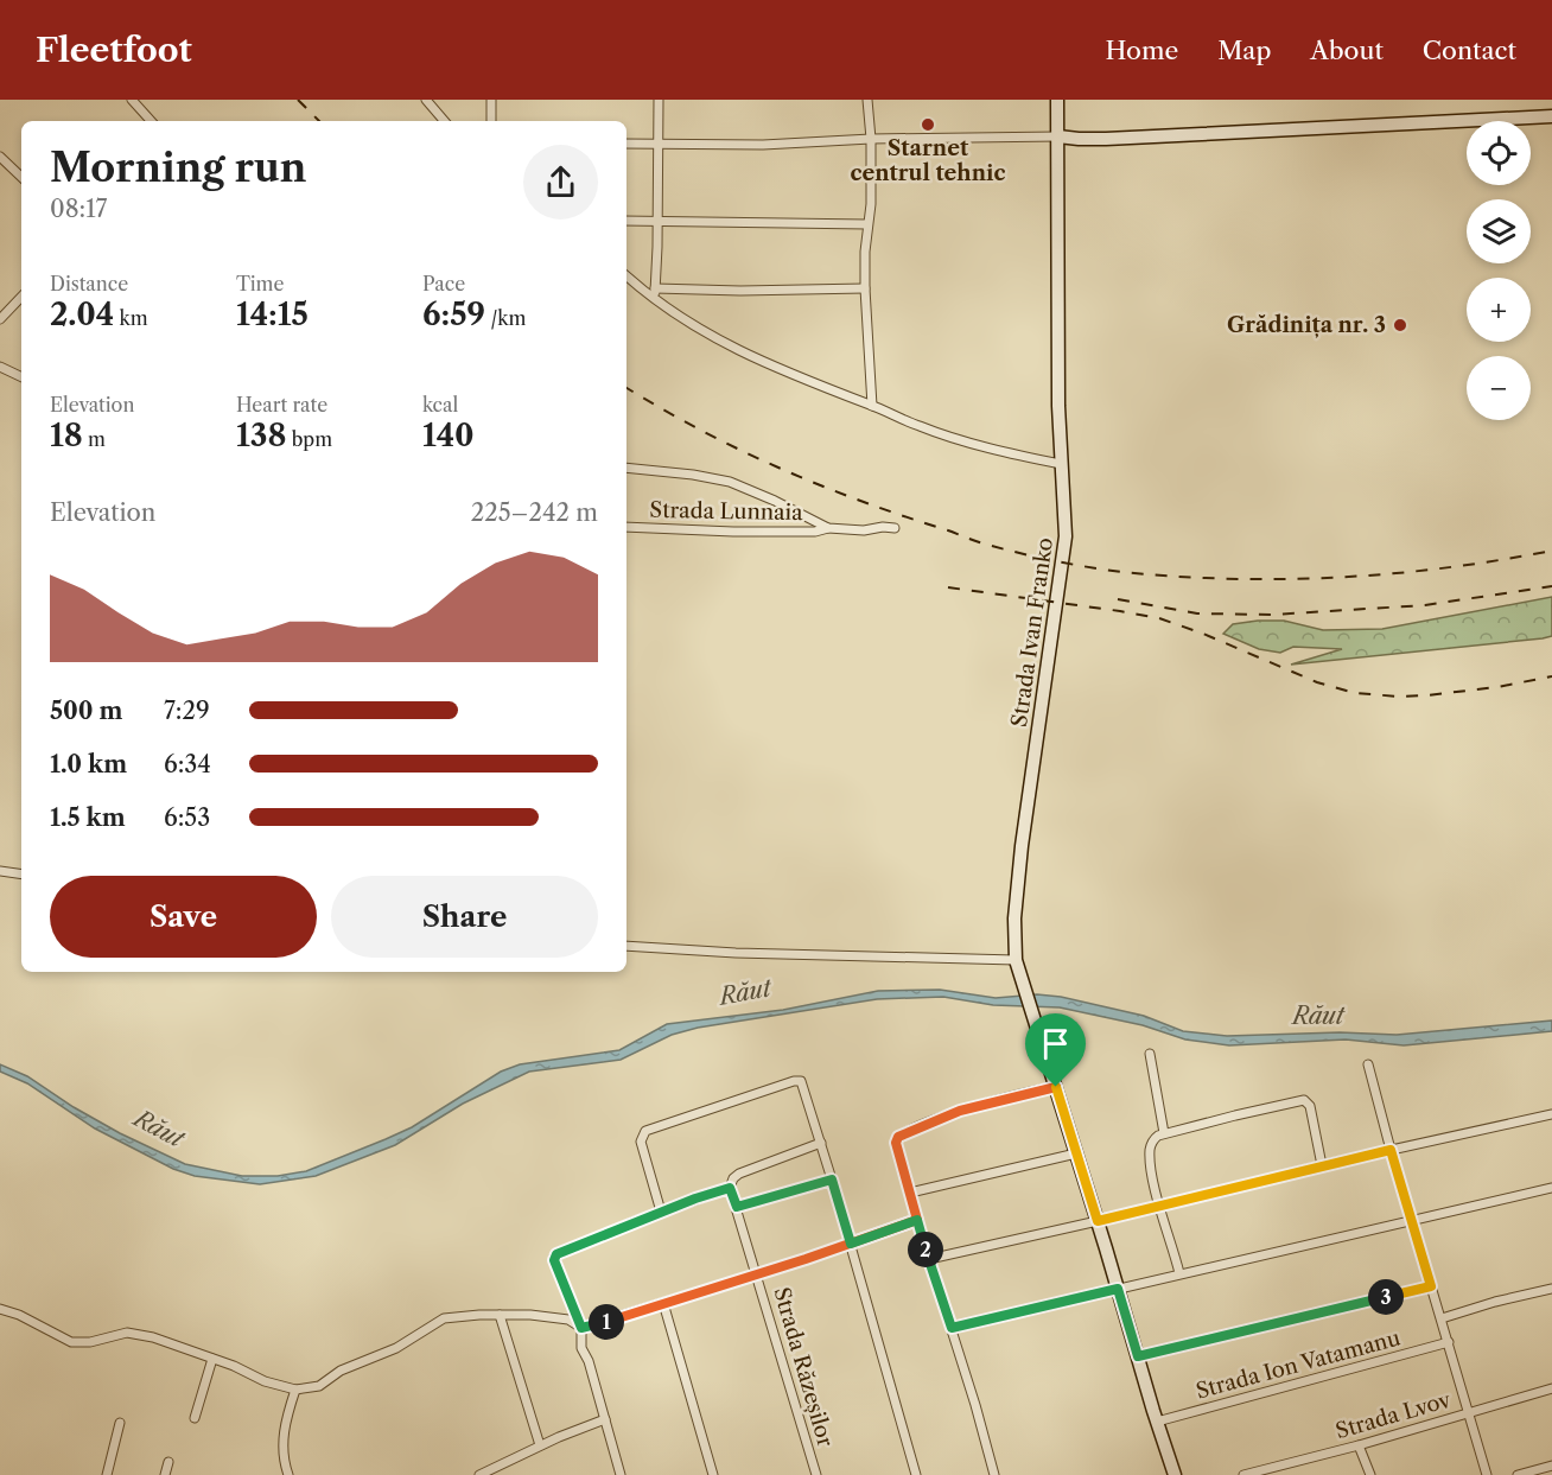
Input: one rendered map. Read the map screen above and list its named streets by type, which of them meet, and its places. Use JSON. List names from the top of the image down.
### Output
{
  "streets": {
    "main road": ["Strada Ivan Franko"],
    "street": [
      "Strada Lunnaia",
      "Strada Ion Vatamanu",
      "Strada Răzeșilor",
      "Strada Lvov"
    ]
  },
  "crossings": [
    ["Strada Ivan Franko", "Strada Ion Vatamanu"]
  ],
  "water": ["Răut"],
  "places": ["Starnet centrul tehnic", "Grădinița nr. 3"],
  "page": {
    "header": "Fleetfoot",
    "nav": [
      "Home",
      "Map",
      "About",
      "Contact"
    ],
    "map_buttons": ["+", "−"],
    "heading": ["Morning run", "08:17"],
    "stats": [
      ["Distance", "2.04 km"],
      ["Time", "14:15"],
      ["Pace", "6:59 /km"],
      ["Elevation", "18 m"],
      ["Heart rate", "138 bpm"],
      ["kcal", "140"]
    ],
    "chart": ["Elevation", "225–242 m"],
    "list": [
      {
        "name": "500 m",
        "note": "7:29"
      },
      {
        "name": "1.0 km",
        "note": "6:34"
      },
      {
        "name": "1.5 km",
        "note": "6:53"
      }
    ],
    "buttons": ["Save", "Share"],
    "pins": ["2", "3", "1"]
  }
}
